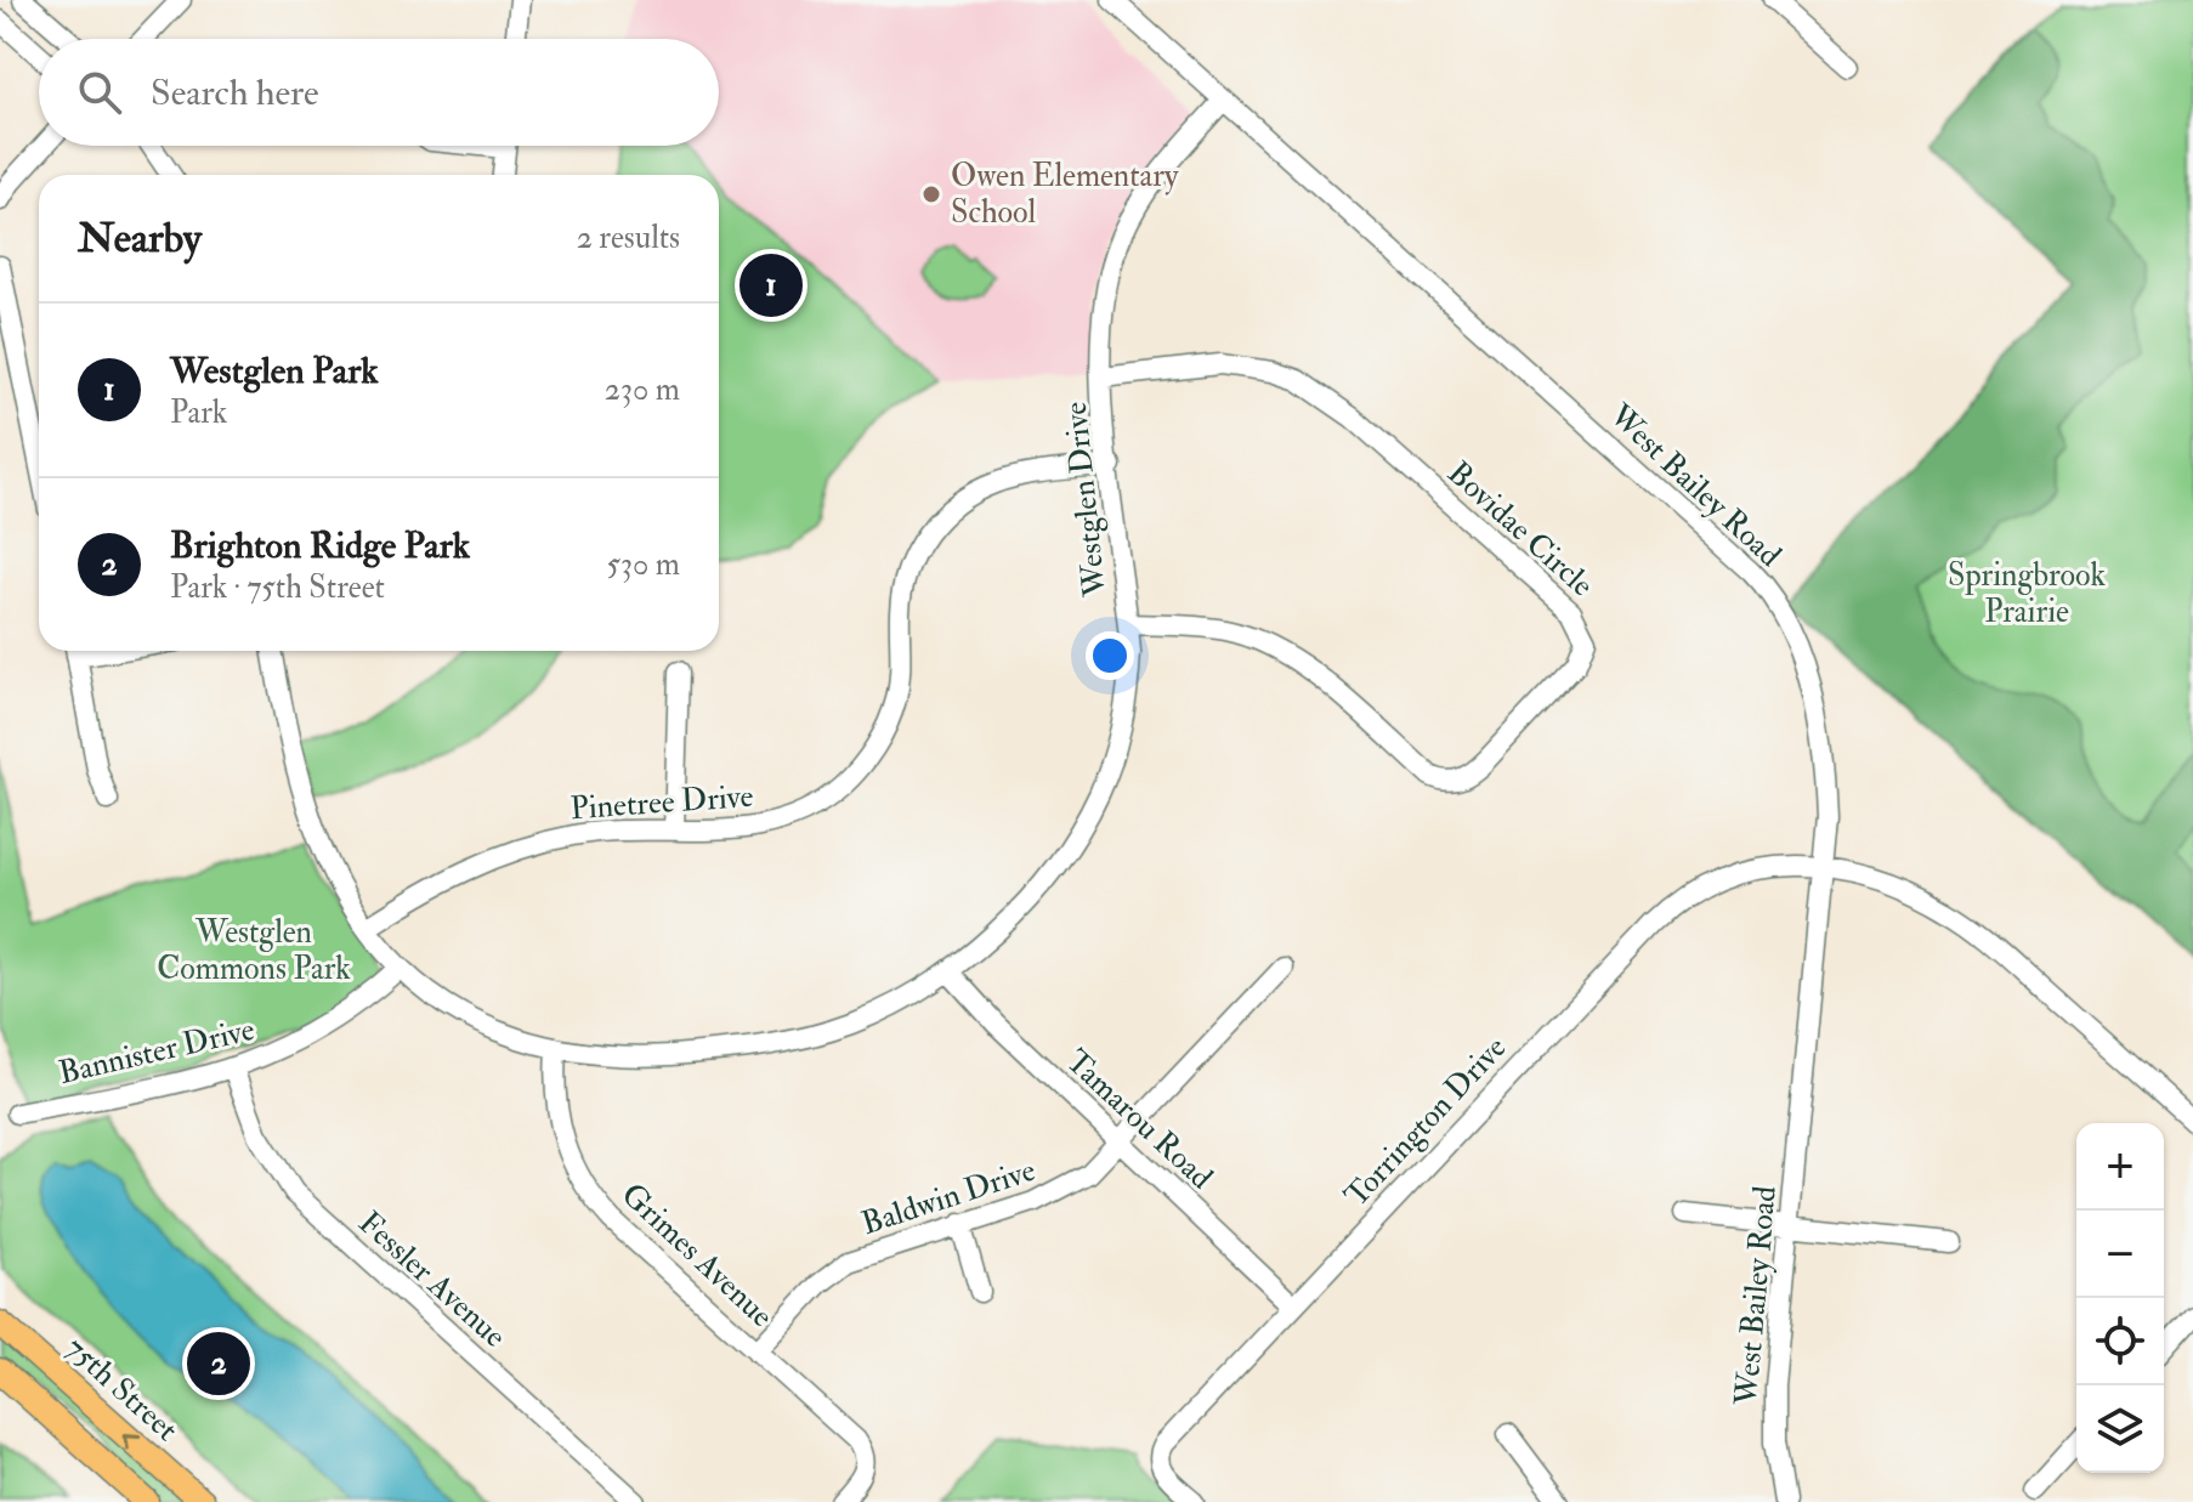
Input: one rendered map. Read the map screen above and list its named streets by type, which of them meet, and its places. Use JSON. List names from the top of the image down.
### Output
{
  "streets": {
    "main road": ["75th Street"],
    "street": [
      "West Bailey Road",
      "Westglen Drive",
      "Bovidae Circle",
      "Pinetree Drive",
      "Bannister Drive",
      "Tamarou Road",
      "Torrington Drive",
      "Baldwin Drive",
      "Grimes Avenue",
      "Fessler Avenue"
    ]
  },
  "crossings": [
    ["West Bailey Road", "Westglen Drive"],
    ["West Bailey Road", "Torrington Drive"],
    ["Westglen Drive", "Bovidae Circle"],
    ["Westglen Drive", "Pinetree Drive"],
    ["Westglen Drive", "Bannister Drive"],
    ["Westglen Drive", "Tamarou Road"],
    ["Westglen Drive", "Grimes Avenue"],
    ["Bannister Drive", "Fessler Avenue"],
    ["Tamarou Road", "Torrington Drive"],
    ["Tamarou Road", "Baldwin Drive"],
    ["Baldwin Drive", "Grimes Avenue"]
  ],
  "parks": ["Springbrook Prairie", "Westglen Commons Park"],
  "places": ["Owen Elementary School"],
  "page": {
    "search": "Search here",
    "heading": ["Nearby", "2 results"],
    "pins": ["1", "2"],
    "list": [
      {
        "mark": "1",
        "name": "Westglen Park",
        "note": "Park",
        "value": "230 m"
      },
      {
        "mark": "2",
        "name": "Brighton Ridge Park",
        "note": "Park · 75th Street",
        "value": "530 m"
      }
    ],
    "map_buttons": ["+", "−"]
  }
}
